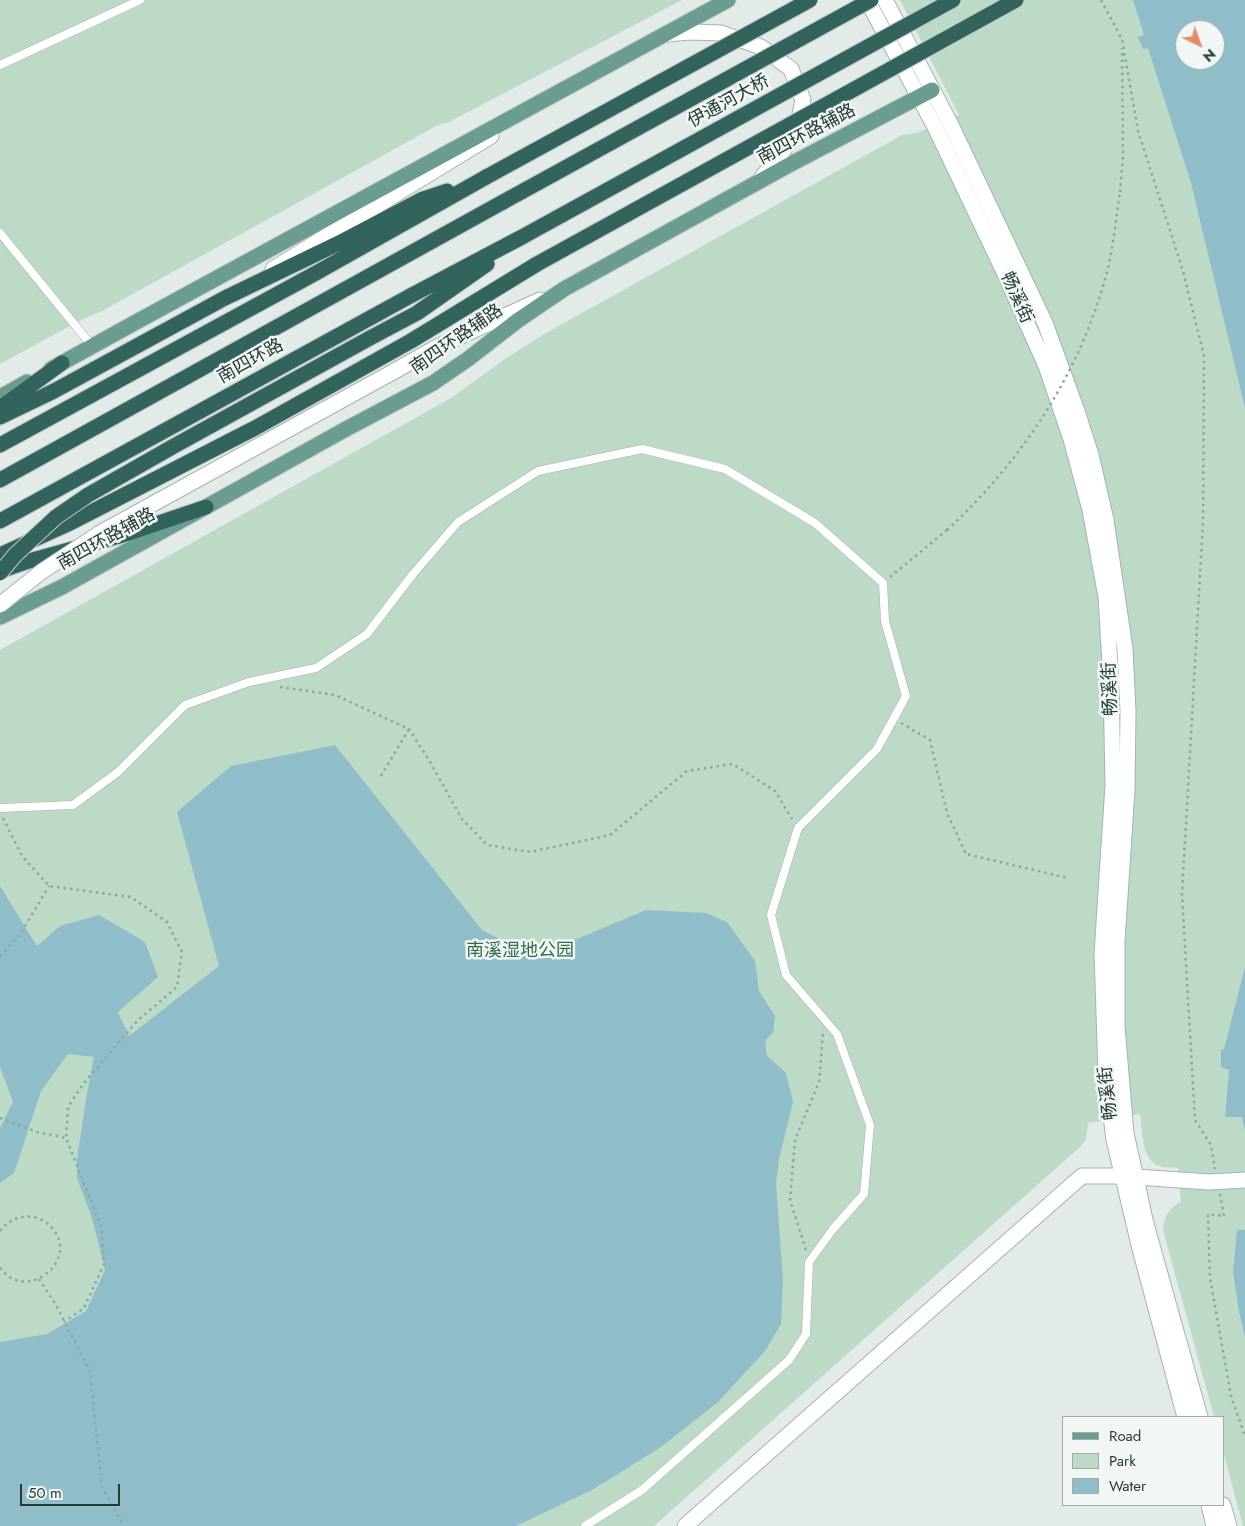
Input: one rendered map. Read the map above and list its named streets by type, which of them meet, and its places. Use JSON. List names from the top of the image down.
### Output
{
  "streets": {
    "highway": ["伊通河大桥", "南四环路"],
    "main road": ["南四环路辅路", "畅溪街"]
  },
  "crossings": [
    ["伊通河大桥", "畅溪街"],
    ["伊通河大桥", "南四环路"],
    ["南四环路辅路", "畅溪街"]
  ],
  "parks": ["南溪湿地公园"],
  "legend": ["Road", "Park", "Water"],
  "scale_bar": "50 m",
  "north": "bottom right"
}
